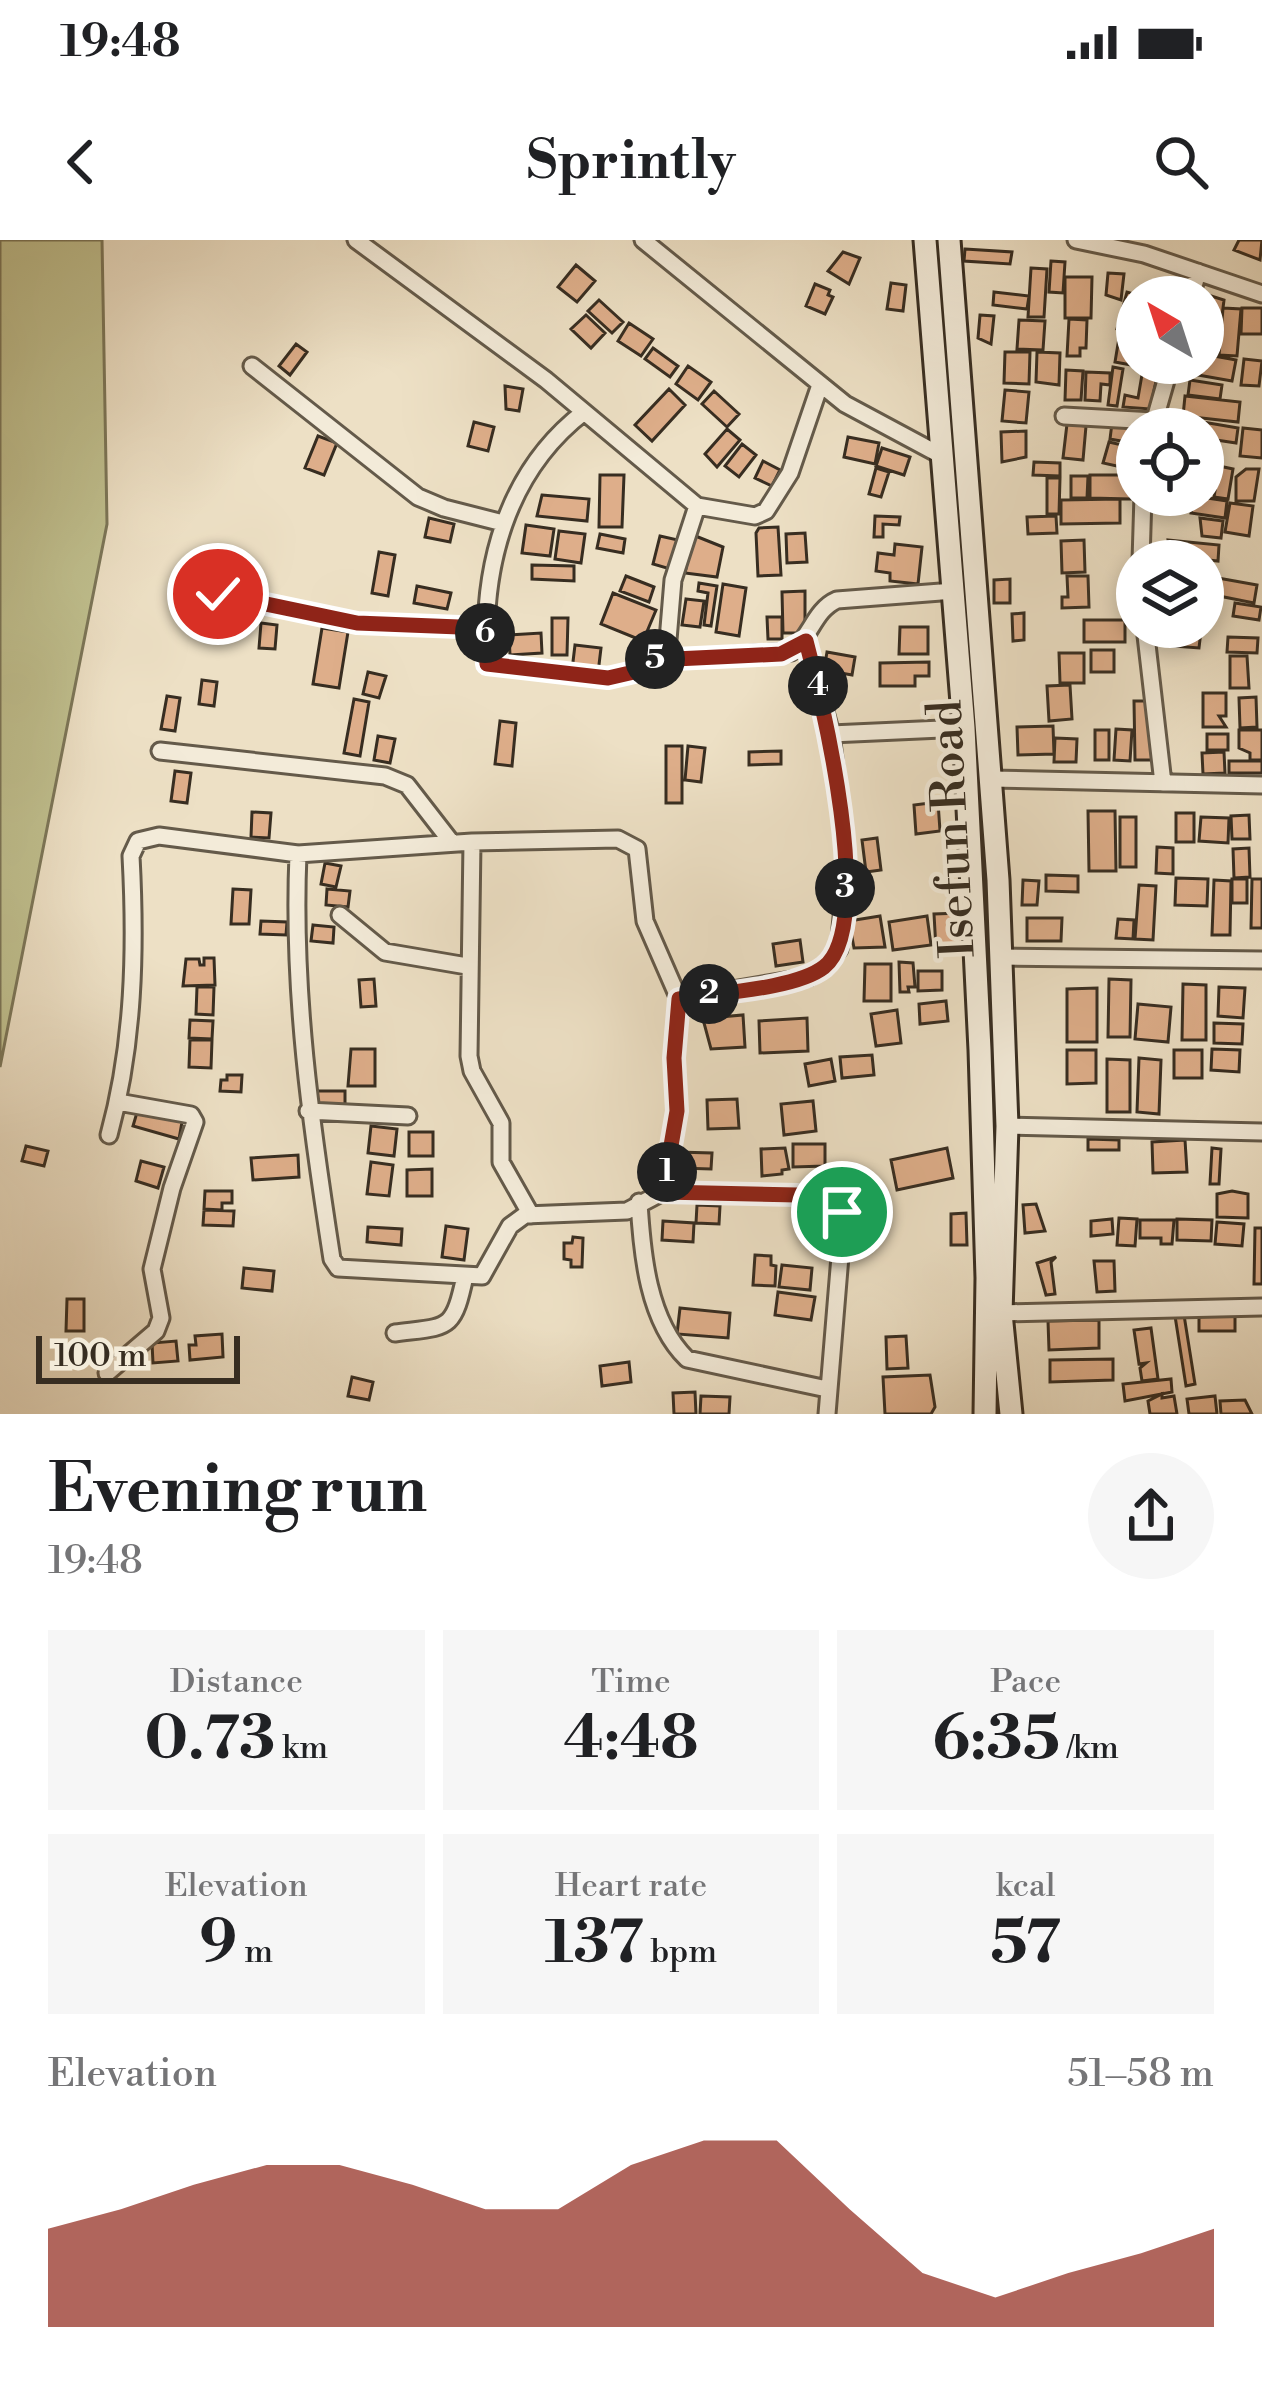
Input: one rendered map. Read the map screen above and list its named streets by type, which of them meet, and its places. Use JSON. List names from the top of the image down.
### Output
{
  "streets": {
    "street": ["Isefun Road"]
  },
  "scale_bar": "100 m",
  "north": "top left",
  "page": {
    "status": "19:48",
    "header": "Sprintly",
    "pins": [
      "6",
      "5",
      "4",
      "3",
      "2",
      "1"
    ],
    "scale": "100 m",
    "heading": ["Evening run", "19:48"],
    "stats": [
      ["Distance", "0.73 km"],
      ["Time", "4:48"],
      ["Pace", "6:35 /km"],
      ["Elevation", "9 m"],
      ["Heart rate", "137 bpm"],
      ["kcal", "57"]
    ],
    "chart": ["Elevation", "51–58 m"]
  }
}
